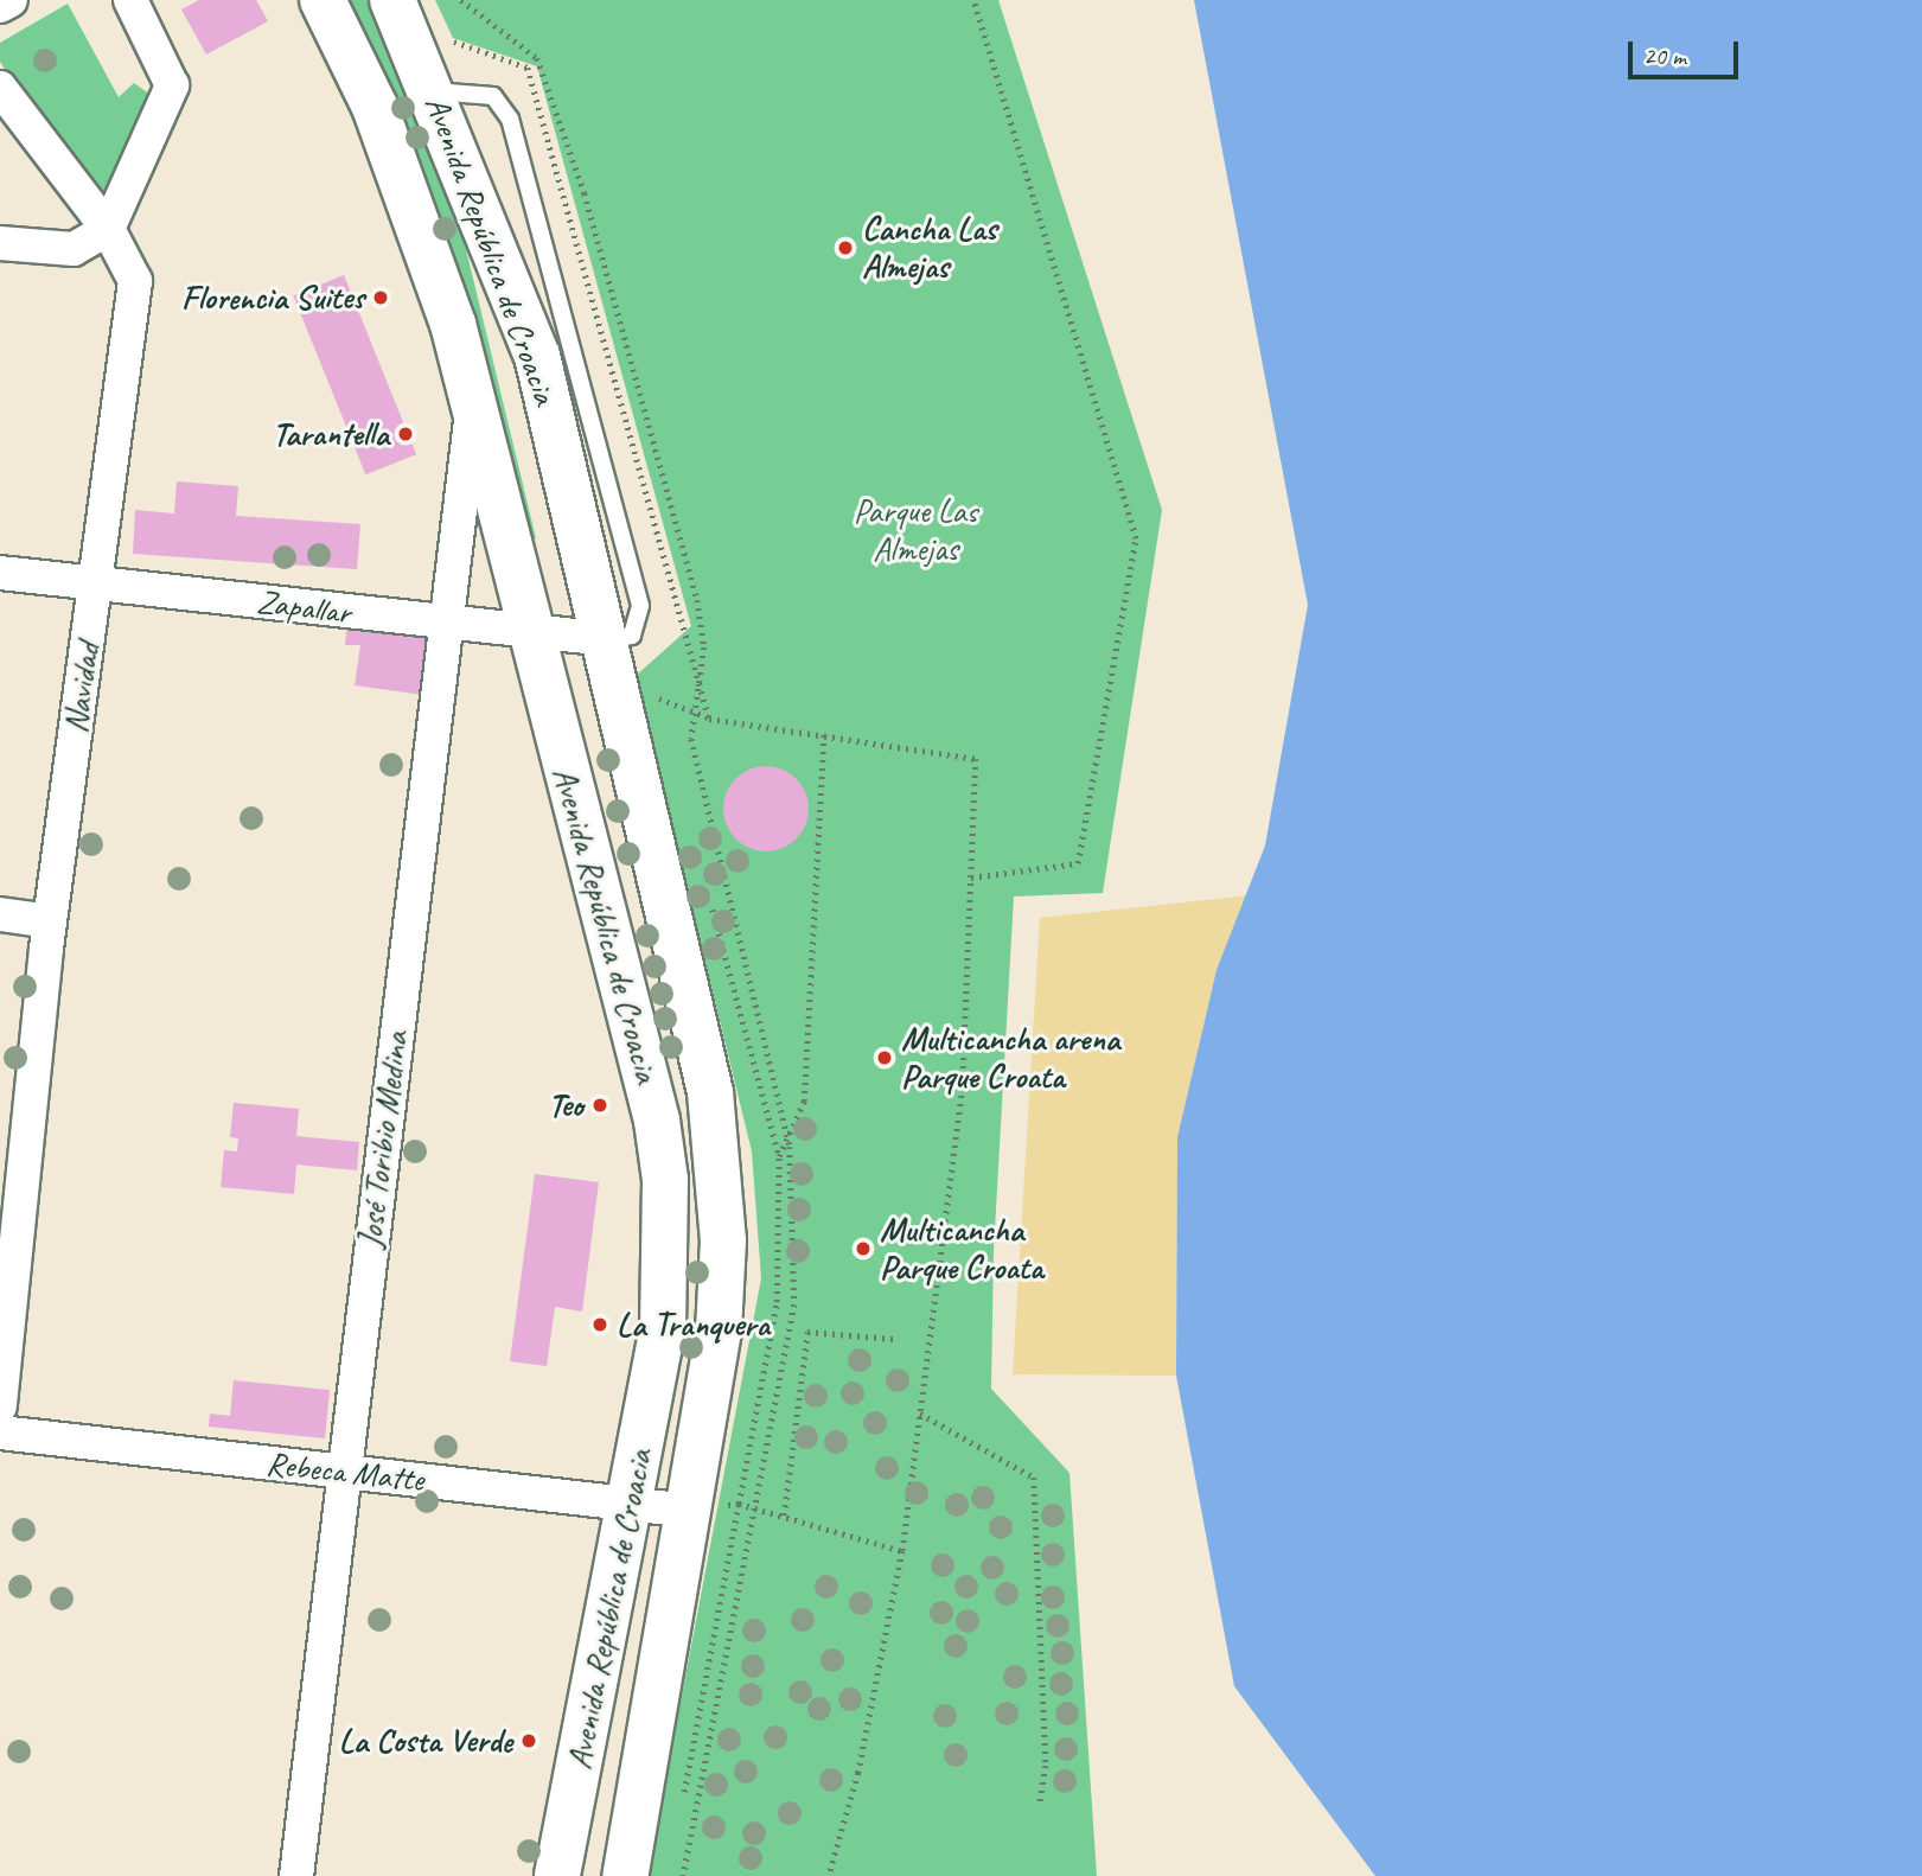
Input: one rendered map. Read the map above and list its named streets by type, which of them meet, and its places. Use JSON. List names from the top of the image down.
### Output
{
  "streets": {
    "highway": ["Avenida República de Croacia"],
    "street": [
      "Zapallar",
      "Navidad",
      "José Toribio Medina",
      "Rebeca Matte"
    ]
  },
  "crossings": [
    ["Avenida República de Croacia", "Zapallar"],
    ["Avenida República de Croacia", "José Toribio Medina"],
    ["Avenida República de Croacia", "Rebeca Matte"],
    ["Zapallar", "Navidad"],
    ["Zapallar", "José Toribio Medina"],
    ["José Toribio Medina", "Rebeca Matte"]
  ],
  "parks": ["Parque Las Almejas"],
  "places": [
    "Cancha Las Almejas",
    "Florencia Suites",
    "Tarantella",
    "Multicancha arena Parque Croata",
    "Teo",
    "Multicancha Parque Croata",
    "La Tranquera",
    "La Costa Verde"
  ],
  "scale_bar": "20 m"
}
